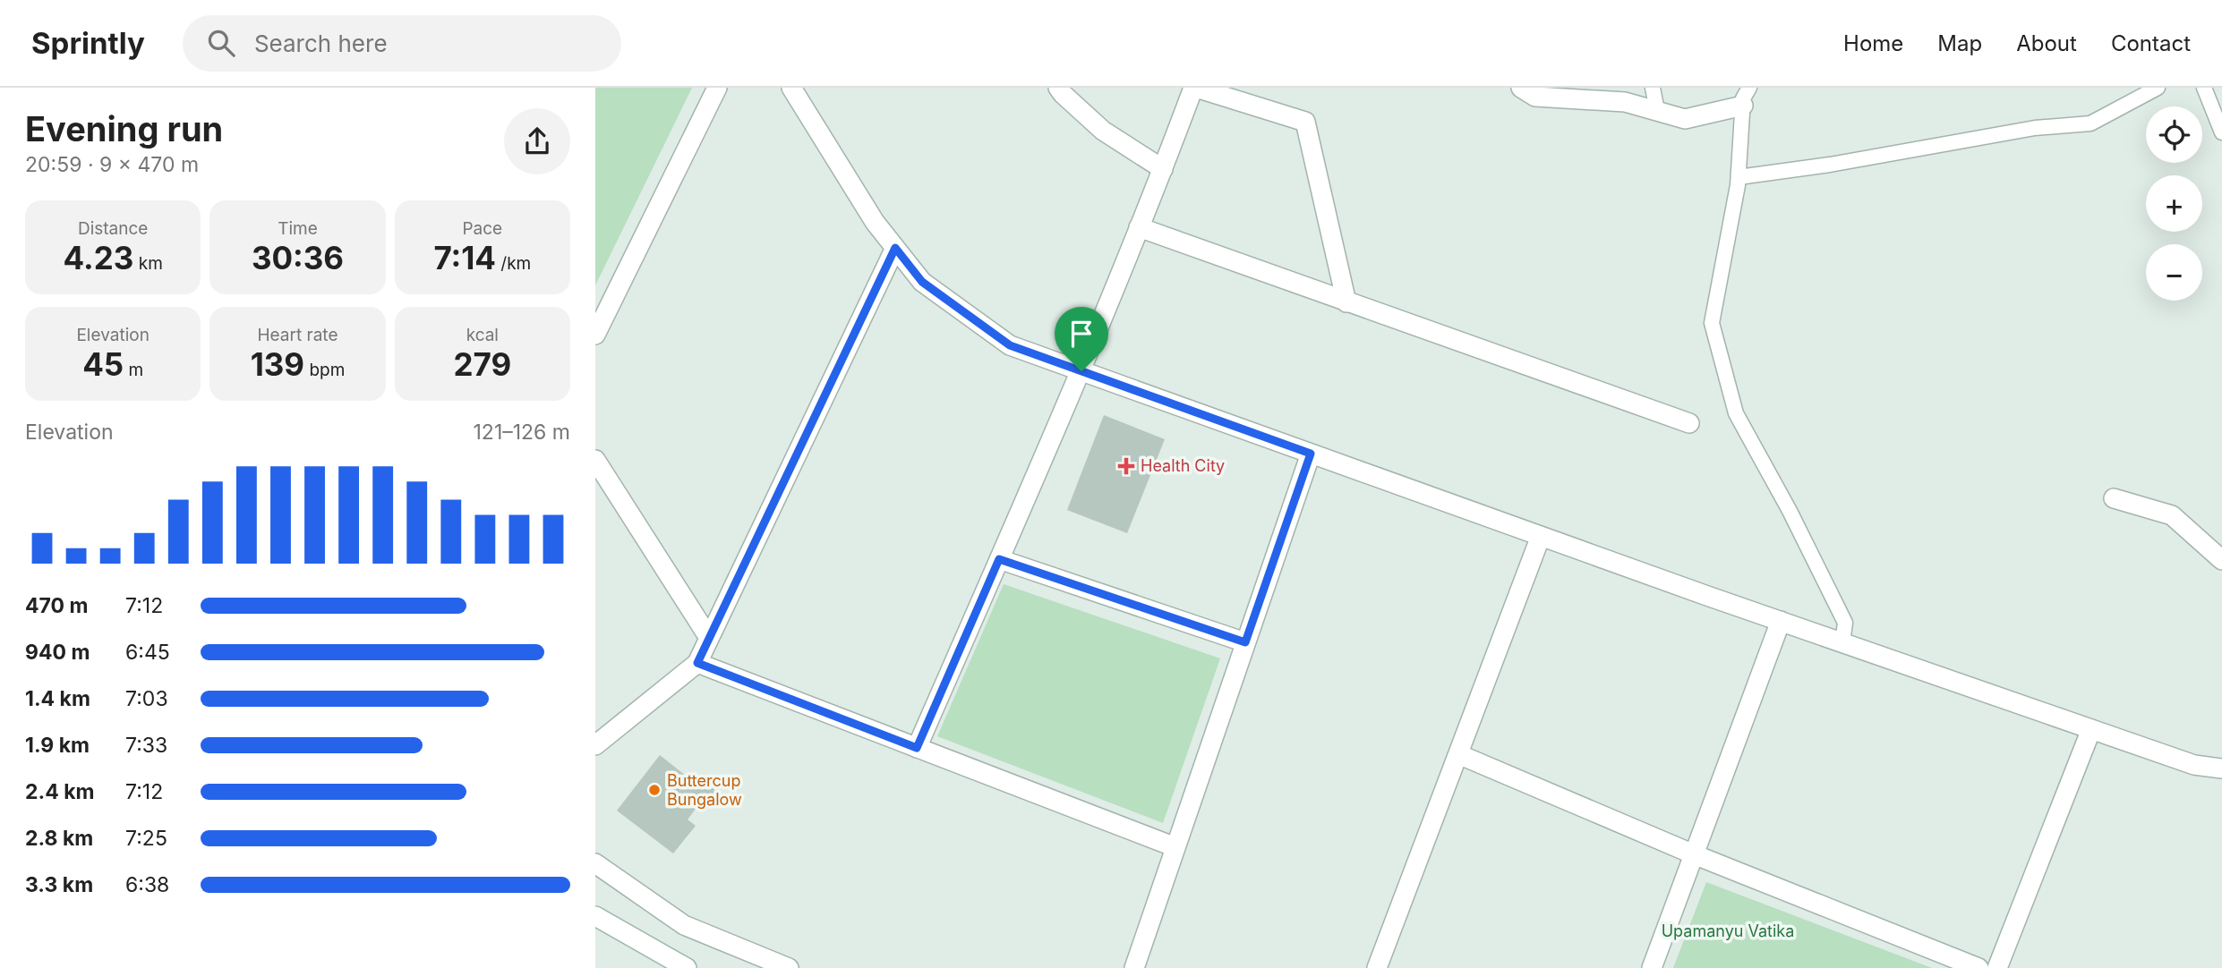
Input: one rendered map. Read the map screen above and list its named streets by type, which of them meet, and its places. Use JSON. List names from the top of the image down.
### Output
{
  "parks": ["Upamanyu Vatika"],
  "places": {
    "health": ["Health City"],
    "other": ["Buttercup Bungalow"]
  },
  "page": {
    "header": "Sprintly",
    "search": "Search here",
    "nav": [
      "Home",
      "Map",
      "About",
      "Contact"
    ],
    "heading": ["Evening run", "20:59 · 9 × 470 m"],
    "map_buttons": ["+", "−"],
    "stats": [
      ["Distance", "4.23 km"],
      ["Time", "30:36"],
      ["Pace", "7:14 /km"],
      ["Elevation", "45 m"],
      ["Heart rate", "139 bpm"],
      ["kcal", "279"]
    ],
    "chart": ["Elevation", "121–126 m"],
    "list": [
      {
        "name": "470 m",
        "note": "7:12"
      },
      {
        "name": "940 m",
        "note": "6:45"
      },
      {
        "name": "1.4 km",
        "note": "7:03"
      },
      {
        "name": "1.9 km",
        "note": "7:33"
      },
      {
        "name": "2.4 km",
        "note": "7:12"
      },
      {
        "name": "2.8 km",
        "note": "7:25"
      },
      {
        "name": "3.3 km",
        "note": "6:38"
      }
    ]
  }
}
